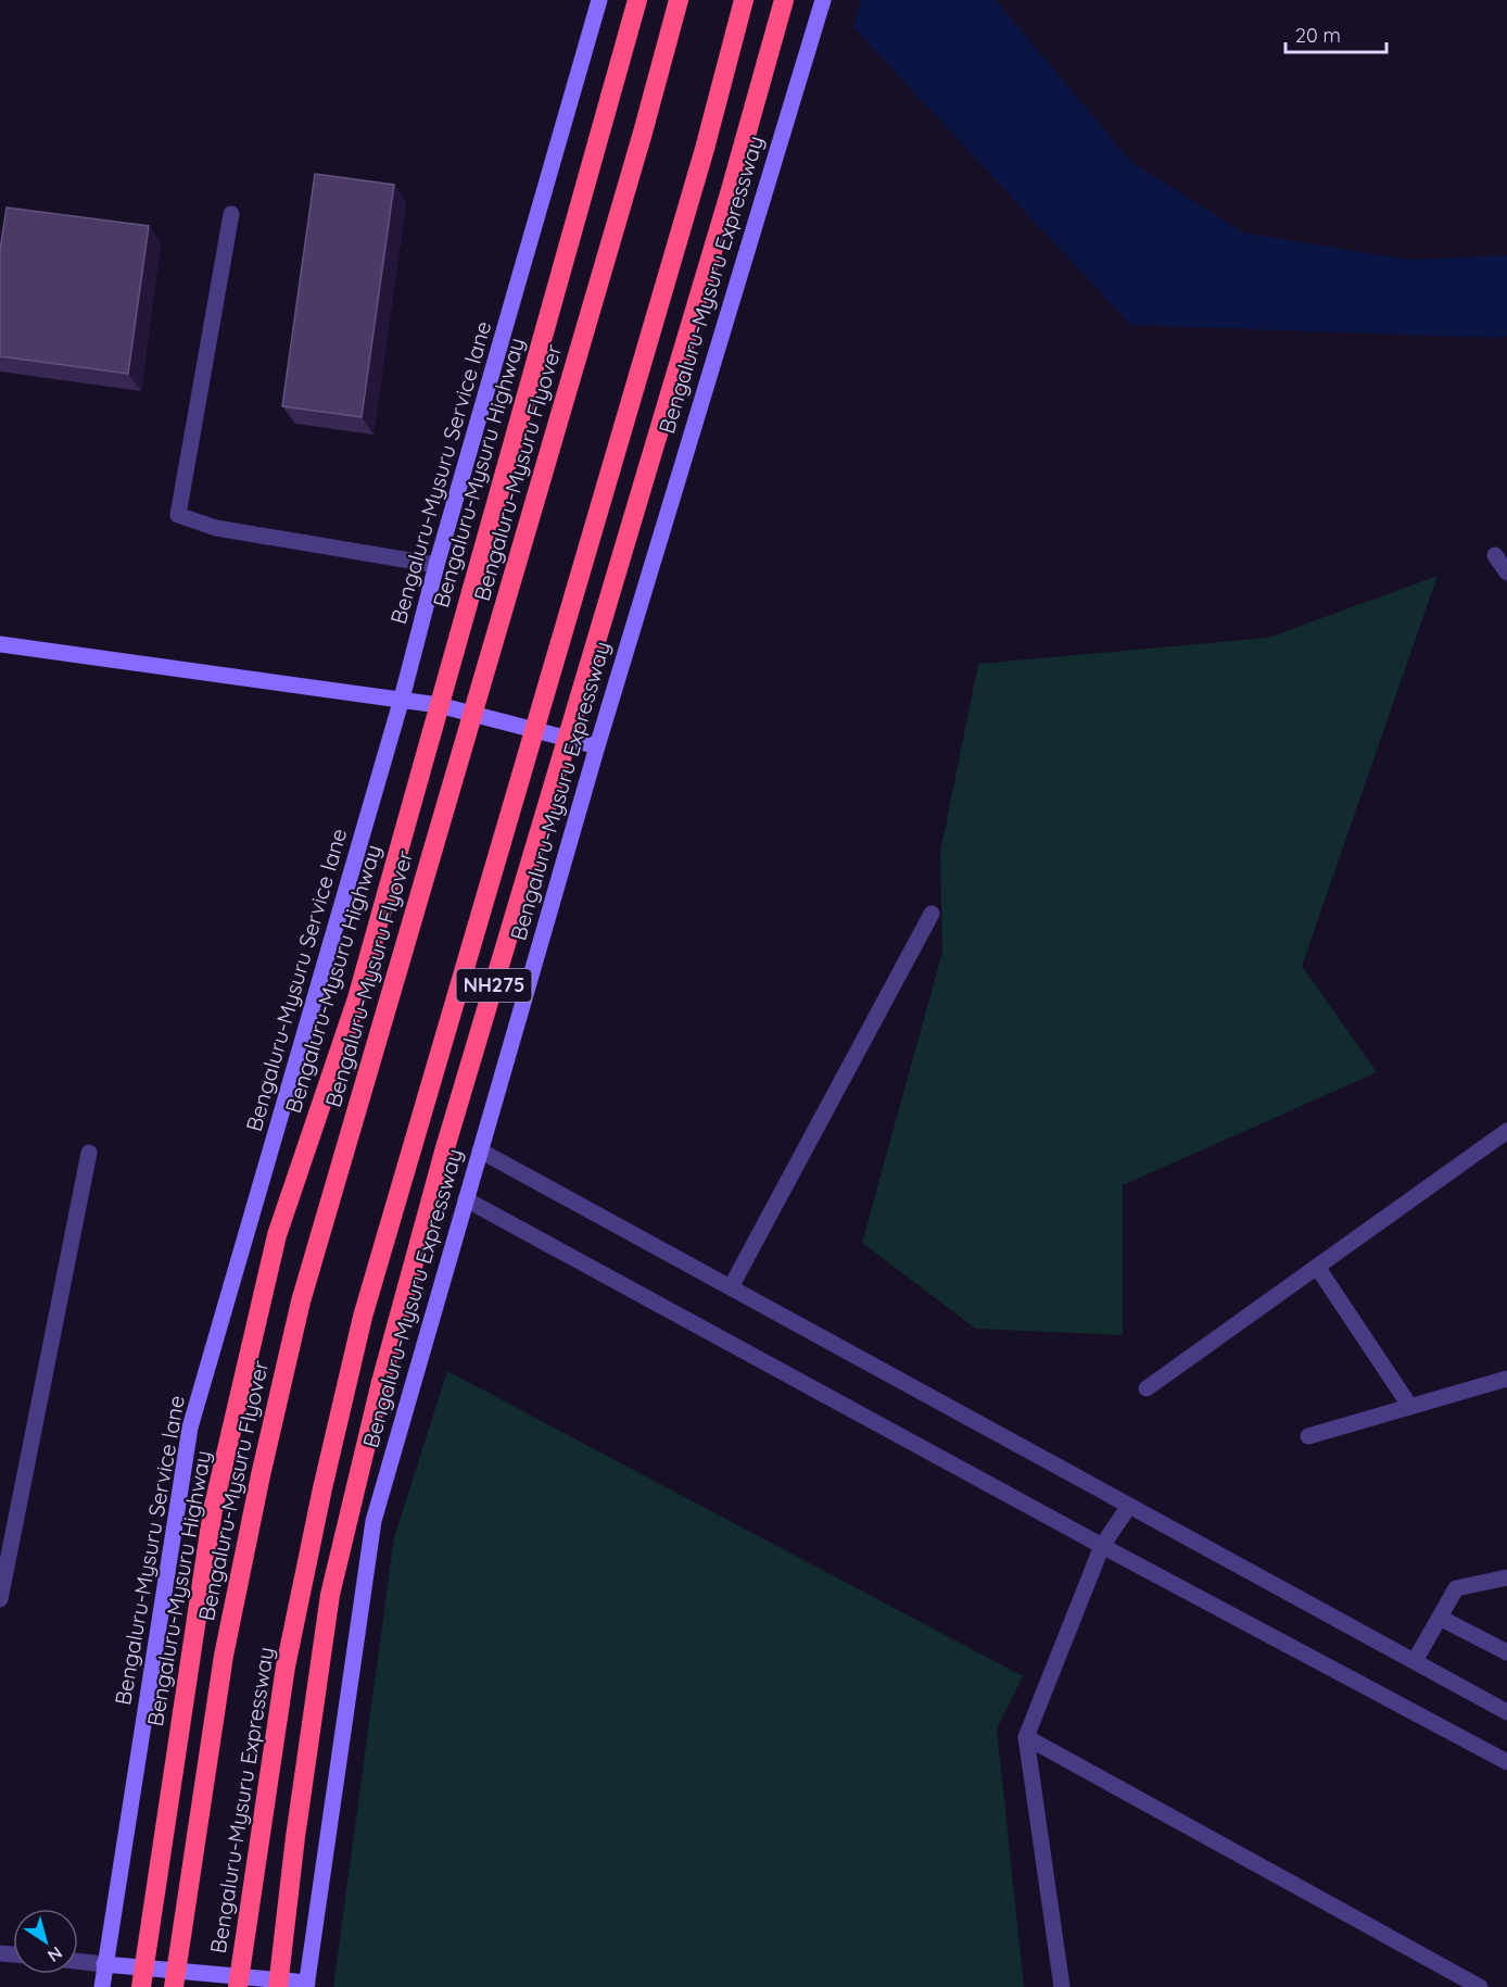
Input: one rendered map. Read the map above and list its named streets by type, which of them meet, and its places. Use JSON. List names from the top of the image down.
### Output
{
  "streets": {
    "highway": [
      "Bengaluru-Mysuru Expressway",
      "Bengaluru-Mysuru Highway",
      "Bengaluru-Mysuru Flyover",
      "NH275"
    ],
    "street": ["Bengaluru-Mysuru Service lane"]
  },
  "scale_bar": "20 m",
  "north": "bottom right"
}
